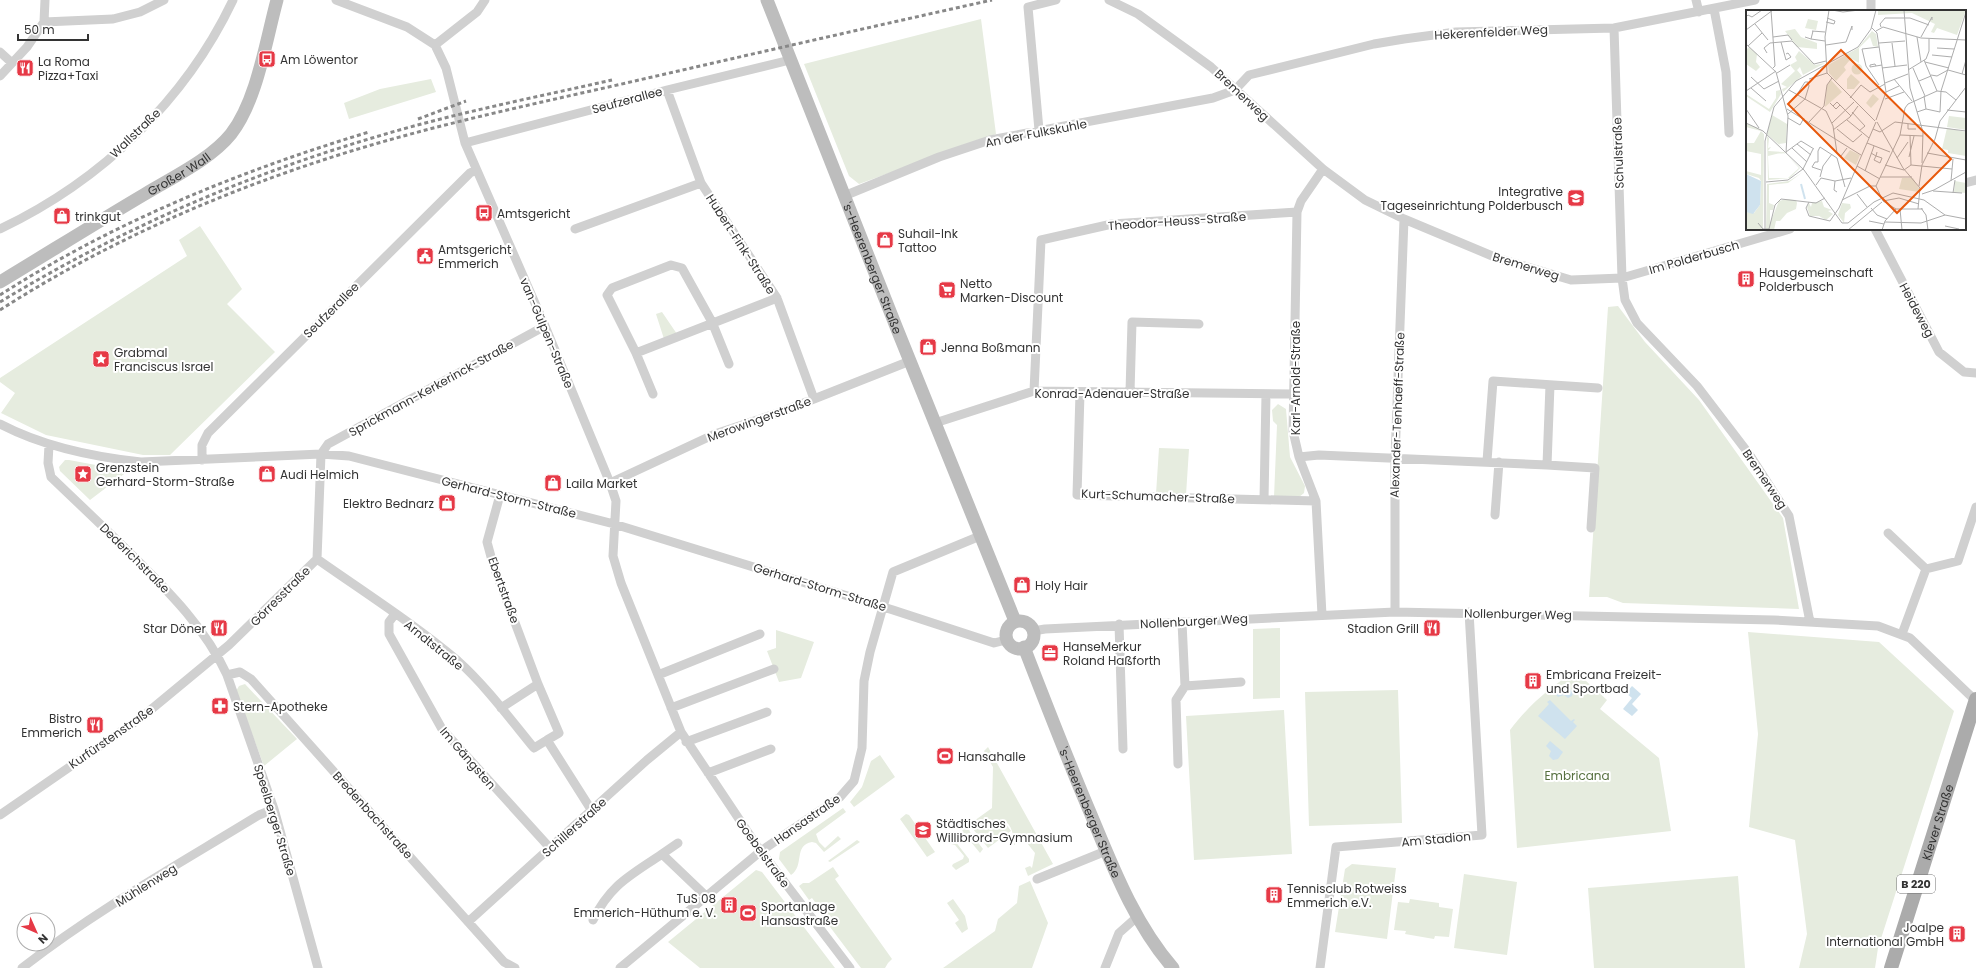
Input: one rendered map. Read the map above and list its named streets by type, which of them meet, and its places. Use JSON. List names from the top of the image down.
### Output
{
  "streets": {
    "main road": ["Klever Straße", "B 220"],
    "street": [
      "Hekerenfelder Weg",
      "Bremerweg",
      "Seufzerallee",
      "Wallstraße",
      "An der Fulkskuhle",
      "Schulstraße",
      "Großer Wall",
      "Theodor-Heuss-Straße",
      "Hubert-Fink-Straße",
      "Im Polderbusch",
      "'s-Heerenberger Straße",
      "Heideweg",
      "van-Gülpen-Straße",
      "Karl-Arnold-Straße",
      "Sprickmann-Kerkerinck-Straße",
      "Konrad-Adenauer-Straße",
      "Alexander-Tenhaeff-Straße",
      "Merowingerstraße",
      "Kurt-Schumacher-Straße",
      "Gerhard-Storm-Straße",
      "Dederichstraße",
      "Ebertstraße",
      "Görresstraße",
      "Nollenburger Weg",
      "Arndtstraße",
      "Kurfürstenstraße",
      "Im Gängsten",
      "Bredenbachstraße",
      "Hansastraße",
      "Speelberger Straße",
      "Schillerstraße",
      "Am Stadion",
      "Goebelstraße",
      "Mühlenweg"
    ]
  },
  "crossings": [
    ["Hekerenfelder Weg", "Bremerweg"],
    ["Hekerenfelder Weg", "An der Fulkskuhle"],
    ["Hekerenfelder Weg", "Schulstraße"],
    ["Bremerweg", "An der Fulkskuhle"],
    ["Bremerweg", "Schulstraße"],
    ["Bremerweg", "Im Polderbusch"],
    ["Bremerweg", "Karl-Arnold-Straße"],
    ["Bremerweg", "Alexander-Tenhaeff-Straße"],
    ["Bremerweg", "Nollenburger Weg"],
    ["Seufzerallee", "Hubert-Fink-Straße"],
    ["Seufzerallee", "'s-Heerenberger Straße"],
    ["Seufzerallee", "van-Gülpen-Straße"],
    ["Seufzerallee", "Gerhard-Storm-Straße"],
    ["An der Fulkskuhle", "'s-Heerenberger Straße"],
    ["Schulstraße", "Im Polderbusch"],
    ["Theodor-Heuss-Straße", "Karl-Arnold-Straße"],
    ["Theodor-Heuss-Straße", "Konrad-Adenauer-Straße"],
    ["Hubert-Fink-Straße", "Merowingerstraße"],
    ["'s-Heerenberger Straße", "Konrad-Adenauer-Straße"],
    ["'s-Heerenberger Straße", "Merowingerstraße"],
    ["'s-Heerenberger Straße", "Gerhard-Storm-Straße"],
    ["'s-Heerenberger Straße", "Nollenburger Weg"],
    ["van-Gülpen-Straße", "Sprickmann-Kerkerinck-Straße"],
    ["van-Gülpen-Straße", "Merowingerstraße"],
    ["van-Gülpen-Straße", "Gerhard-Storm-Straße"],
    ["van-Gülpen-Straße", "Goebelstraße"],
    ["Karl-Arnold-Straße", "Konrad-Adenauer-Straße"],
    ["Karl-Arnold-Straße", "Kurt-Schumacher-Straße"],
    ["Karl-Arnold-Straße", "Nollenburger Weg"],
    ["Sprickmann-Kerkerinck-Straße", "Gerhard-Storm-Straße"],
    ["Sprickmann-Kerkerinck-Straße", "Görresstraße"],
    ["Konrad-Adenauer-Straße", "Kurt-Schumacher-Straße"],
    ["Alexander-Tenhaeff-Straße", "Nollenburger Weg"],
    ["Gerhard-Storm-Straße", "Dederichstraße"],
    ["Gerhard-Storm-Straße", "Ebertstraße"],
    ["Gerhard-Storm-Straße", "Görresstraße"],
    ["Gerhard-Storm-Straße", "Nollenburger Weg"],
    ["Gerhard-Storm-Straße", "Hansastraße"],
    ["Gerhard-Storm-Straße", "Goebelstraße"],
    ["Dederichstraße", "Görresstraße"],
    ["Dederichstraße", "Kurfürstenstraße"],
    ["Dederichstraße", "Bredenbachstraße"],
    ["Dederichstraße", "Speelberger Straße"],
    ["Ebertstraße", "Arndtstraße"],
    ["Görresstraße", "Arndtstraße"],
    ["Görresstraße", "Kurfürstenstraße"],
    ["Nollenburger Weg", "Klever Straße"],
    ["Nollenburger Weg", "Am Stadion"],
    ["Arndtstraße", "Im Gängsten"],
    ["Im Gängsten", "Schillerstraße"],
    ["Bredenbachstraße", "Speelberger Straße"],
    ["Bredenbachstraße", "Schillerstraße"],
    ["Hansastraße", "Goebelstraße"],
    ["Speelberger Straße", "Mühlenweg"],
    ["Schillerstraße", "Goebelstraße"]
  ],
  "parks": ["Embricana"],
  "places": {
    "bus stop": ["Am Löwentor", "Amtsgericht"],
    "restaurant": [
      "La Roma Pizza+Taxi",
      "Star Döner",
      "Stadion Grill",
      "Bistro Emmerich"
    ],
    "school or university": ["Integrative Tageseinrichtung Polderbusch", "Städtisches Willibrord-Gymnasium"],
    "shop": [
      "trinkgut",
      "Suhail-Ink Tattoo",
      "Jenna Boßmann",
      "Audi Helmich",
      "Laila Market",
      "Elektro Bednarz",
      "Holy Hair"
    ],
    "public building": ["Amtsgericht Emmerich"],
    "building": [
      "Hausgemeinschaft Polderbusch",
      "Embricana Freizeit- und Sportbad",
      "Tennisclub Rotweiss Emmerich e.V.",
      "TuS 08 Emmerich-Hüthum e. V.",
      "Joalpe International GmbH"
    ],
    "supermarket": ["Netto Marken-Discount"],
    "place": ["Grabmal Franciscus Israel", "Grenzstein Gerhard-Storm-Straße"],
    "office": ["HanseMerkur Roland Haßforth"],
    "pharmacy": ["Stern-Apotheke"],
    "sports": ["Hansahalle", "Sportanlage Hansastraße"]
  },
  "scale_bar": "50 m",
  "north": "bottom right"
}
